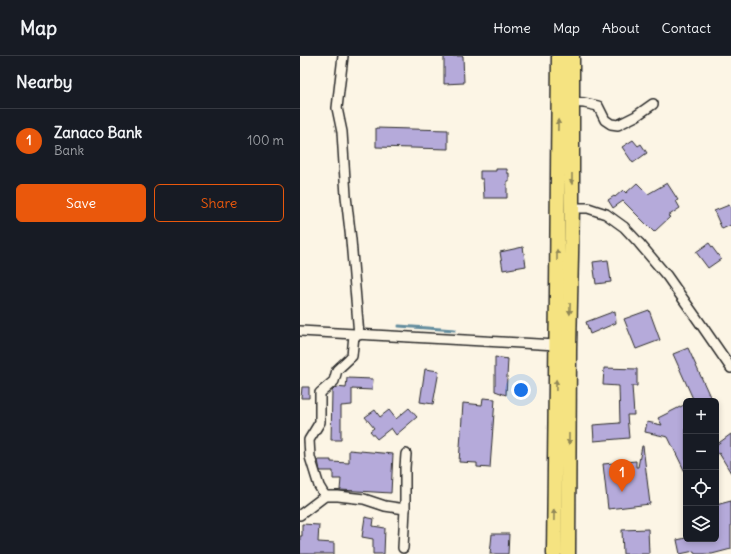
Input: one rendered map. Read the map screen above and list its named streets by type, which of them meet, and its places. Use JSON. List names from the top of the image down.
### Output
{
  "page": {
    "header": "Map",
    "nav": [
      "Home",
      "Map",
      "About",
      "Contact"
    ],
    "heading": "Nearby",
    "list": [
      {
        "mark": "1",
        "name": "Zanaco Bank",
        "note": "Bank",
        "value": "100 m"
      }
    ],
    "buttons": ["Save", "Share"],
    "map_buttons": ["+", "−"],
    "pins": "1"
  }
}
